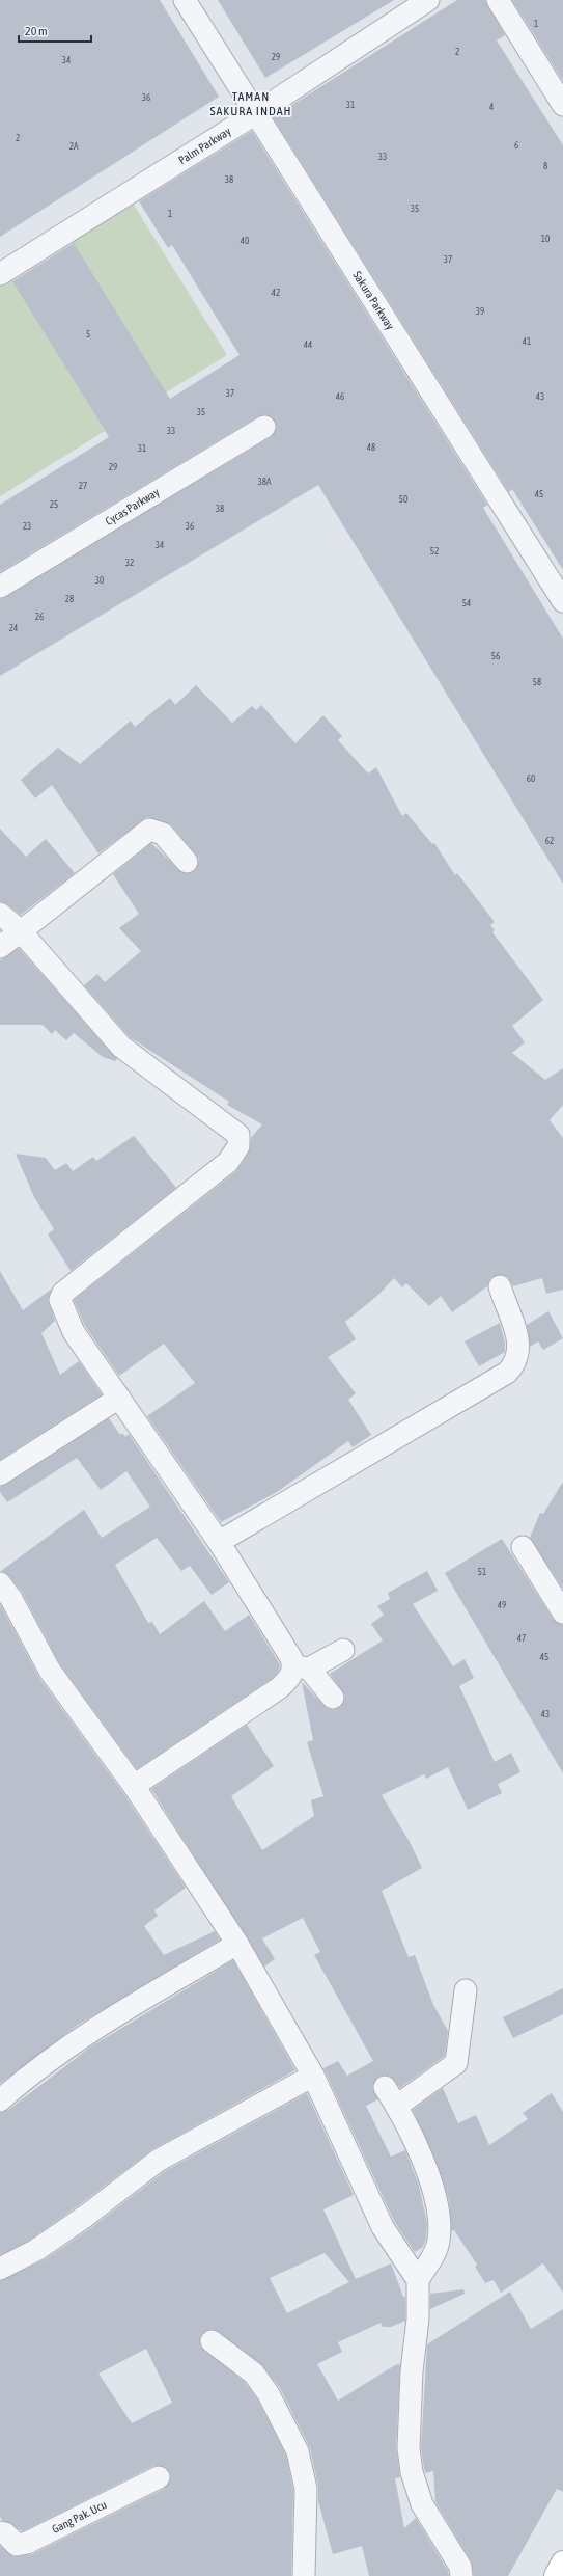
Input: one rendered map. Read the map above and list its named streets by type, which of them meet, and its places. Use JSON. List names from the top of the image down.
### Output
{
  "streets": {
    "street": [
      "Palm Parkway",
      "Sakura Parkway",
      "Cycas Parkway",
      "Gang Pak. Ucu"
    ]
  },
  "crossings": [
    ["Palm Parkway", "Sakura Parkway"]
  ],
  "districts": ["TAMAN SAKURA INDAH"],
  "house_numbers": [
    "1",
    "2",
    "29",
    "34",
    "36",
    "31",
    "4",
    "2",
    "6",
    "2A",
    "33",
    "8",
    "38",
    "35",
    "1",
    "10",
    "40",
    "37",
    "42",
    "39",
    "5",
    "41",
    "44",
    "37",
    "46",
    "43",
    "35",
    "33",
    "48",
    "31",
    "29",
    "38A",
    "27",
    "45",
    "50",
    "25",
    "38",
    "23",
    "36",
    "34",
    "52",
    "32",
    "30",
    "28",
    "54",
    "26",
    "24",
    "56",
    "58",
    "60",
    "62",
    "51",
    "49",
    "47",
    "45",
    "43"
  ],
  "scale_bar": "20 m"
}
